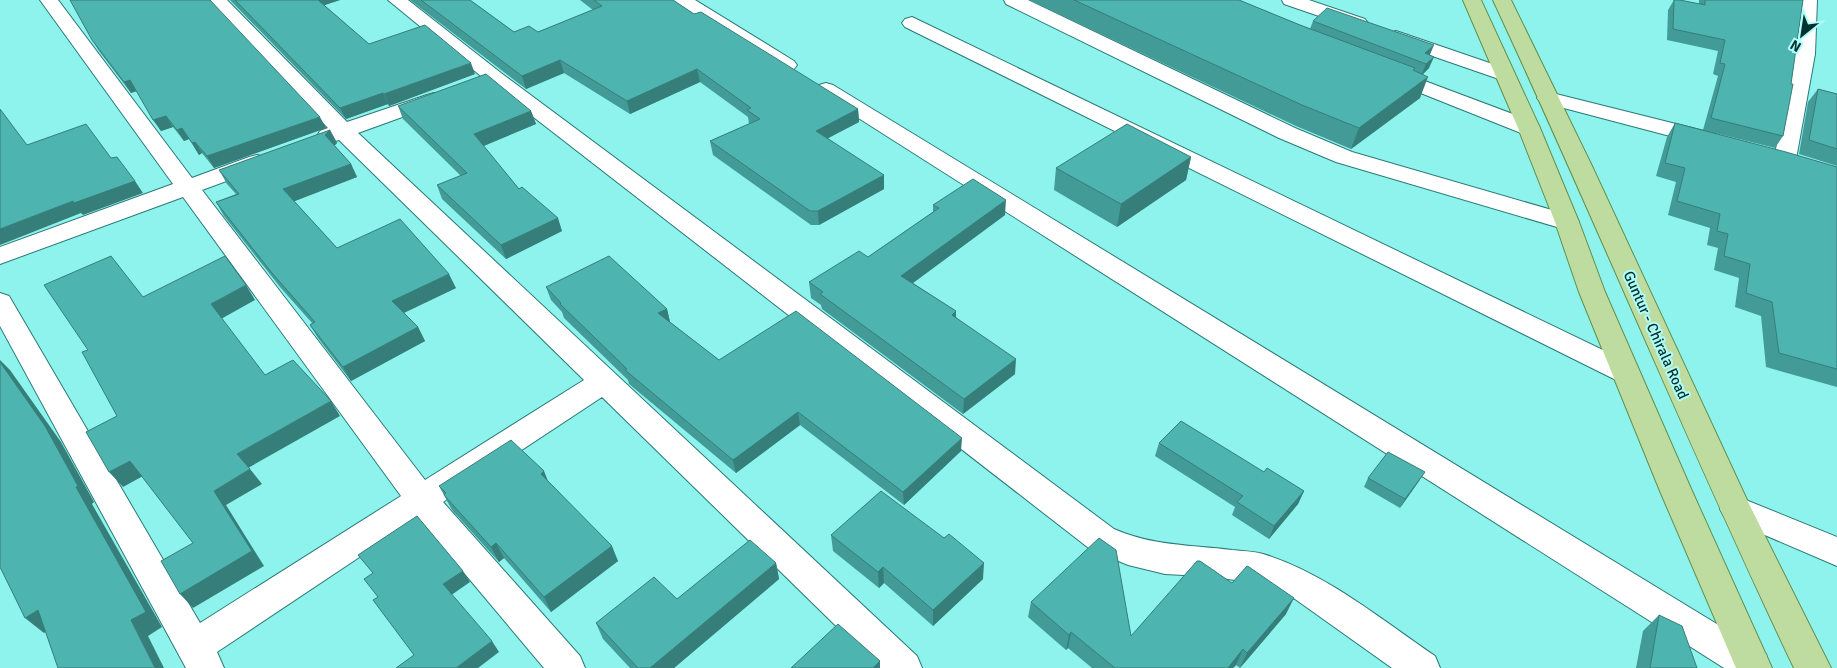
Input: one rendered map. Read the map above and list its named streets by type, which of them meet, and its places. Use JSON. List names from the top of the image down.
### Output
{
  "streets": {
    "main road": ["Guntur - Chirala Road"]
  },
  "north": "bottom left"
}
